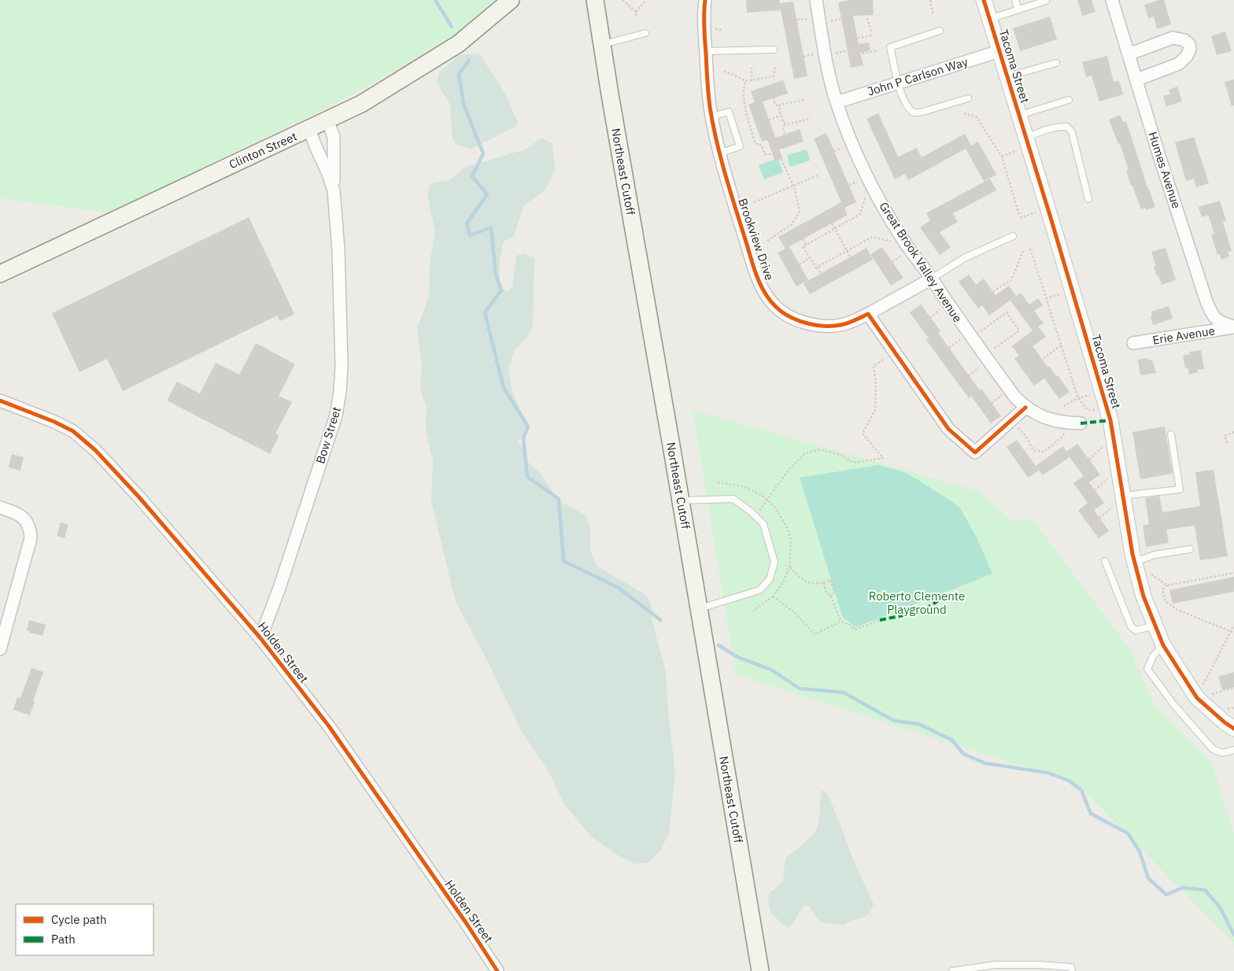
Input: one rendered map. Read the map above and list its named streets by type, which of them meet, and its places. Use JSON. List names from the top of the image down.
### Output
{
  "streets": {
    "main road": ["Clinton Street", "Northeast Cutoff"],
    "street": [
      "Tacoma Street",
      "John P Carlson Way",
      "Humes Avenue",
      "Brookview Drive",
      "Great Brook Valley Avenue",
      "Erie Avenue",
      "Bow Street",
      "Holden Street"
    ]
  },
  "crossings": [
    ["Tacoma Street", "John P Carlson Way"],
    ["John P Carlson Way", "Great Brook Valley Avenue"],
    ["Clinton Street", "Bow Street"],
    ["Humes Avenue", "Erie Avenue"],
    ["Brookview Drive", "Great Brook Valley Avenue"],
    ["Bow Street", "Holden Street"]
  ],
  "parks": ["Roberto Clemente Playground"],
  "legend": ["Cycle path", "Path"]
}
